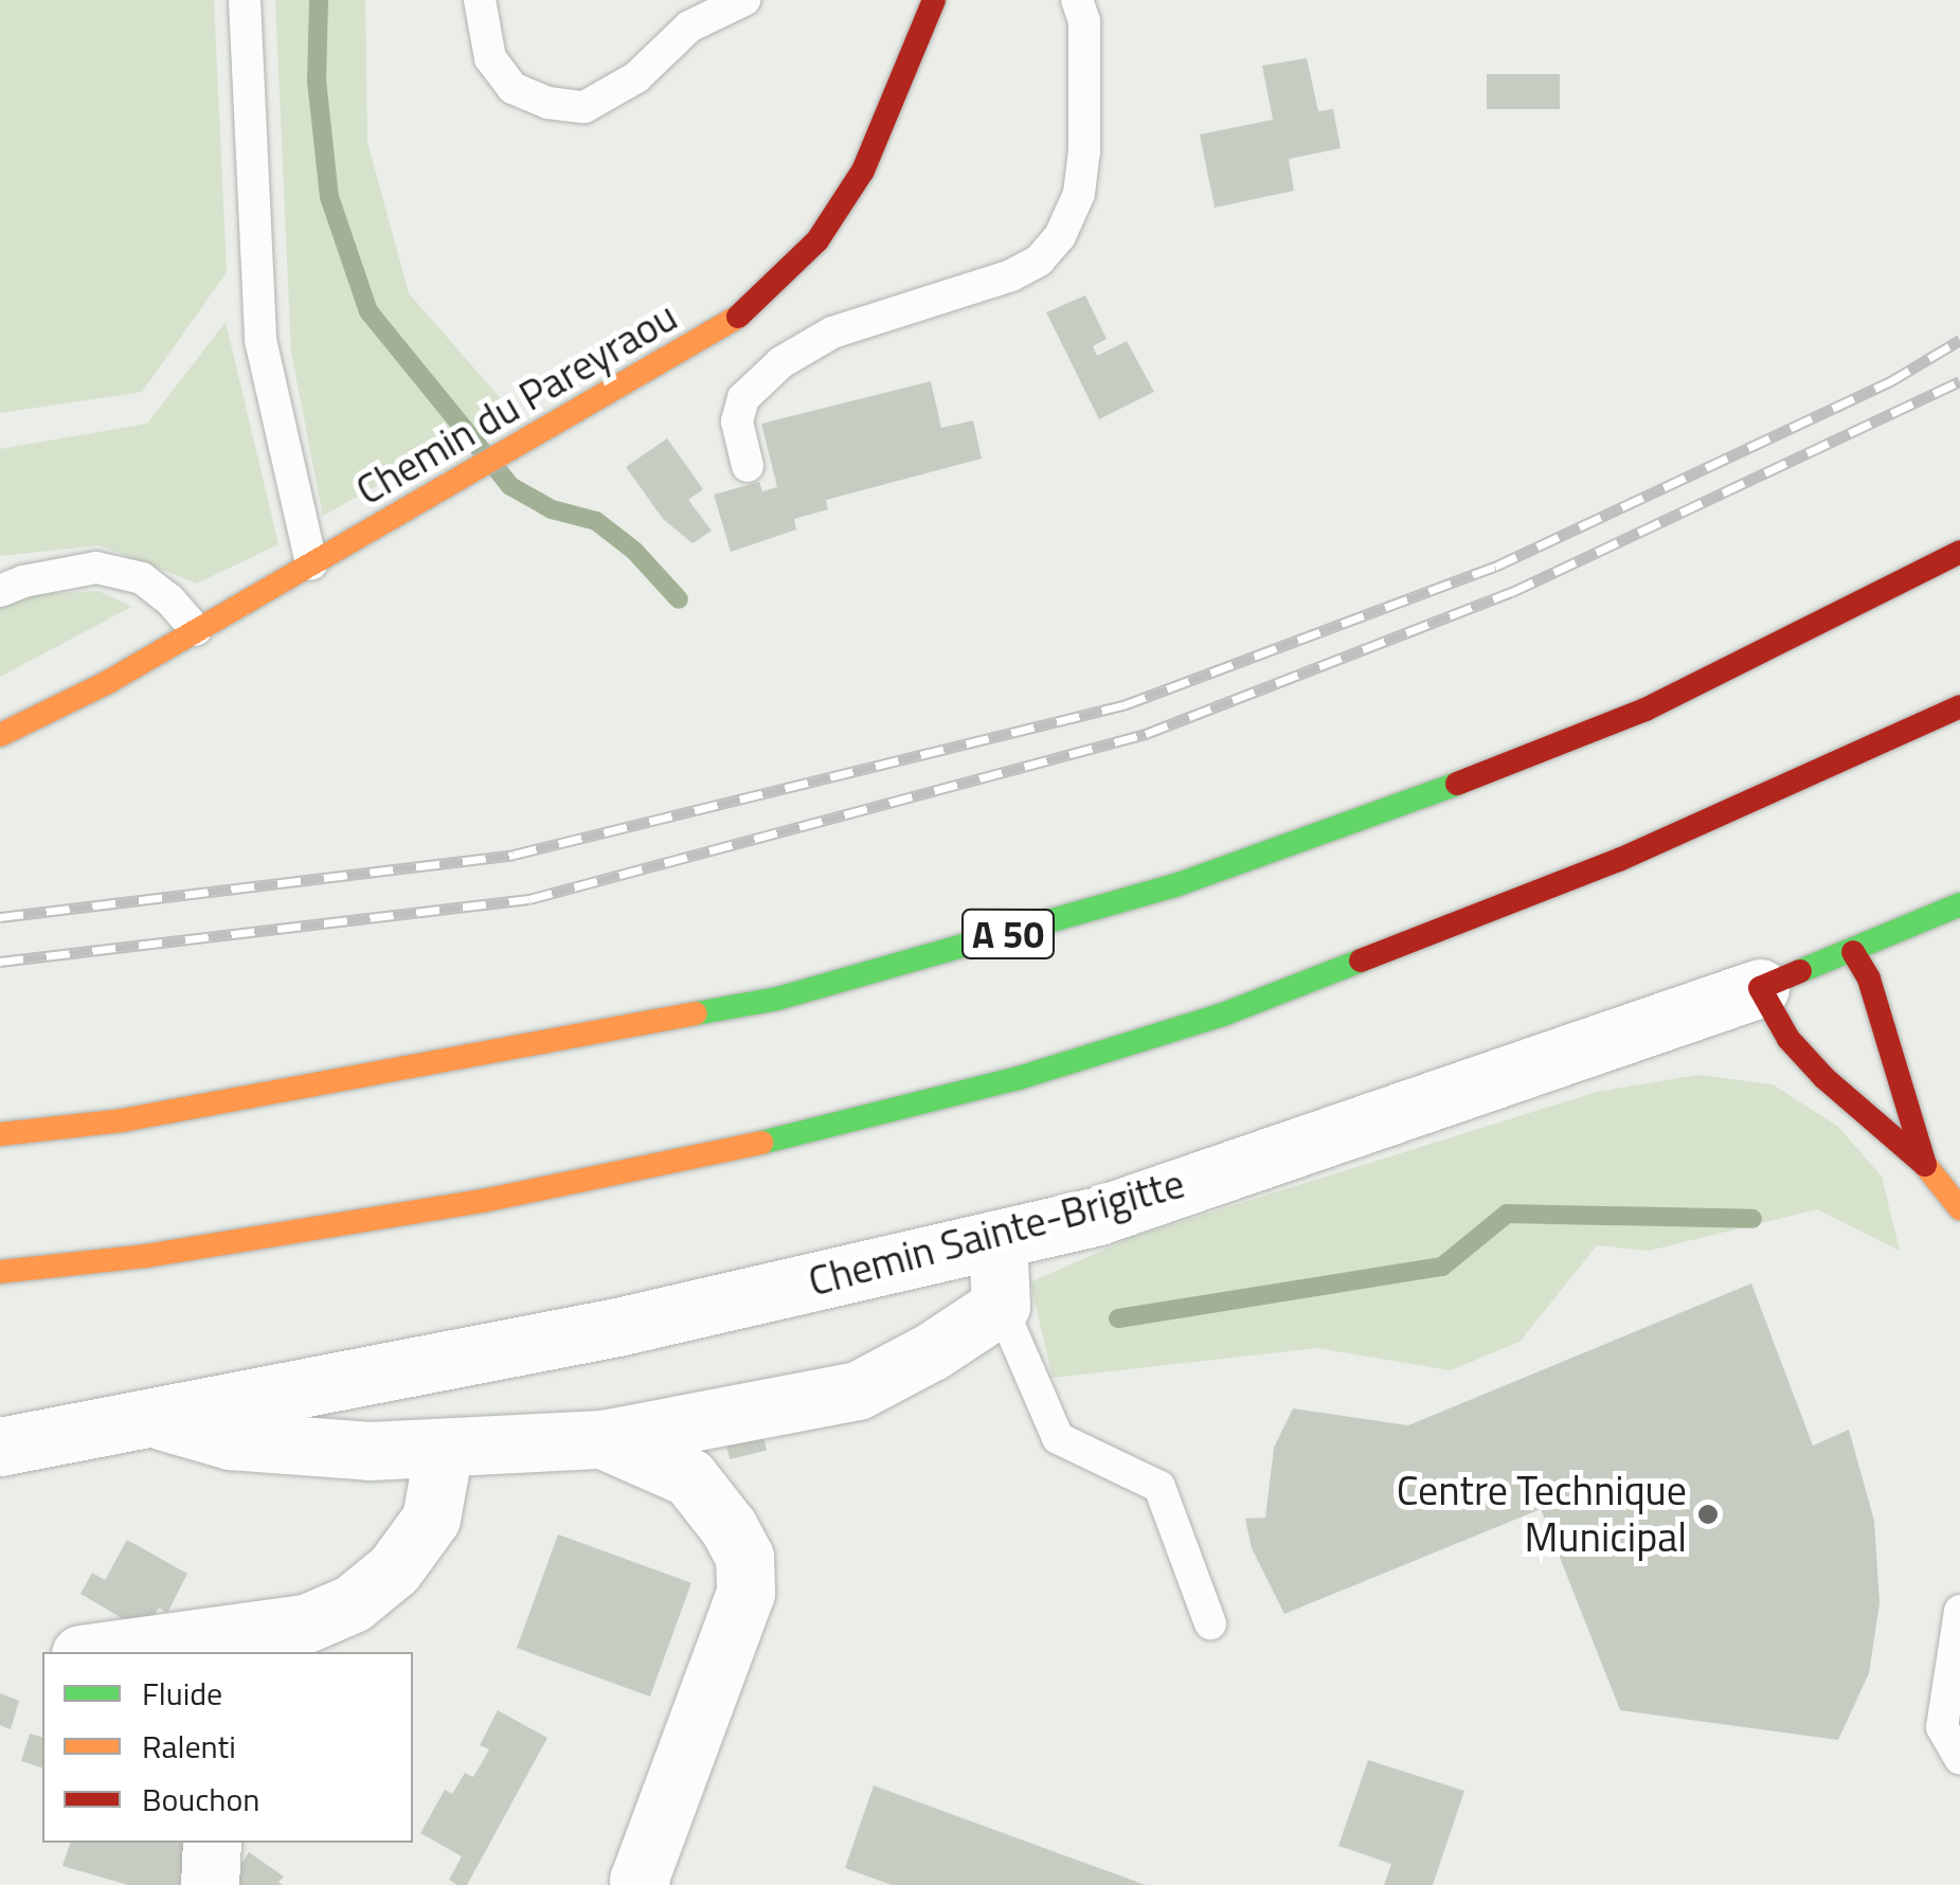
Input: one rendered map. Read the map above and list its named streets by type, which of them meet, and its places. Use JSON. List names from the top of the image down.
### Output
{
  "streets": {
    "main road": ["Chemin du Pareyraou", "A 50", "Chemin Sainte-Brigitte"]
  },
  "places": ["Centre Technique Municipal"],
  "legend": ["Fluide", "Ralenti", "Bouchon"]
}
